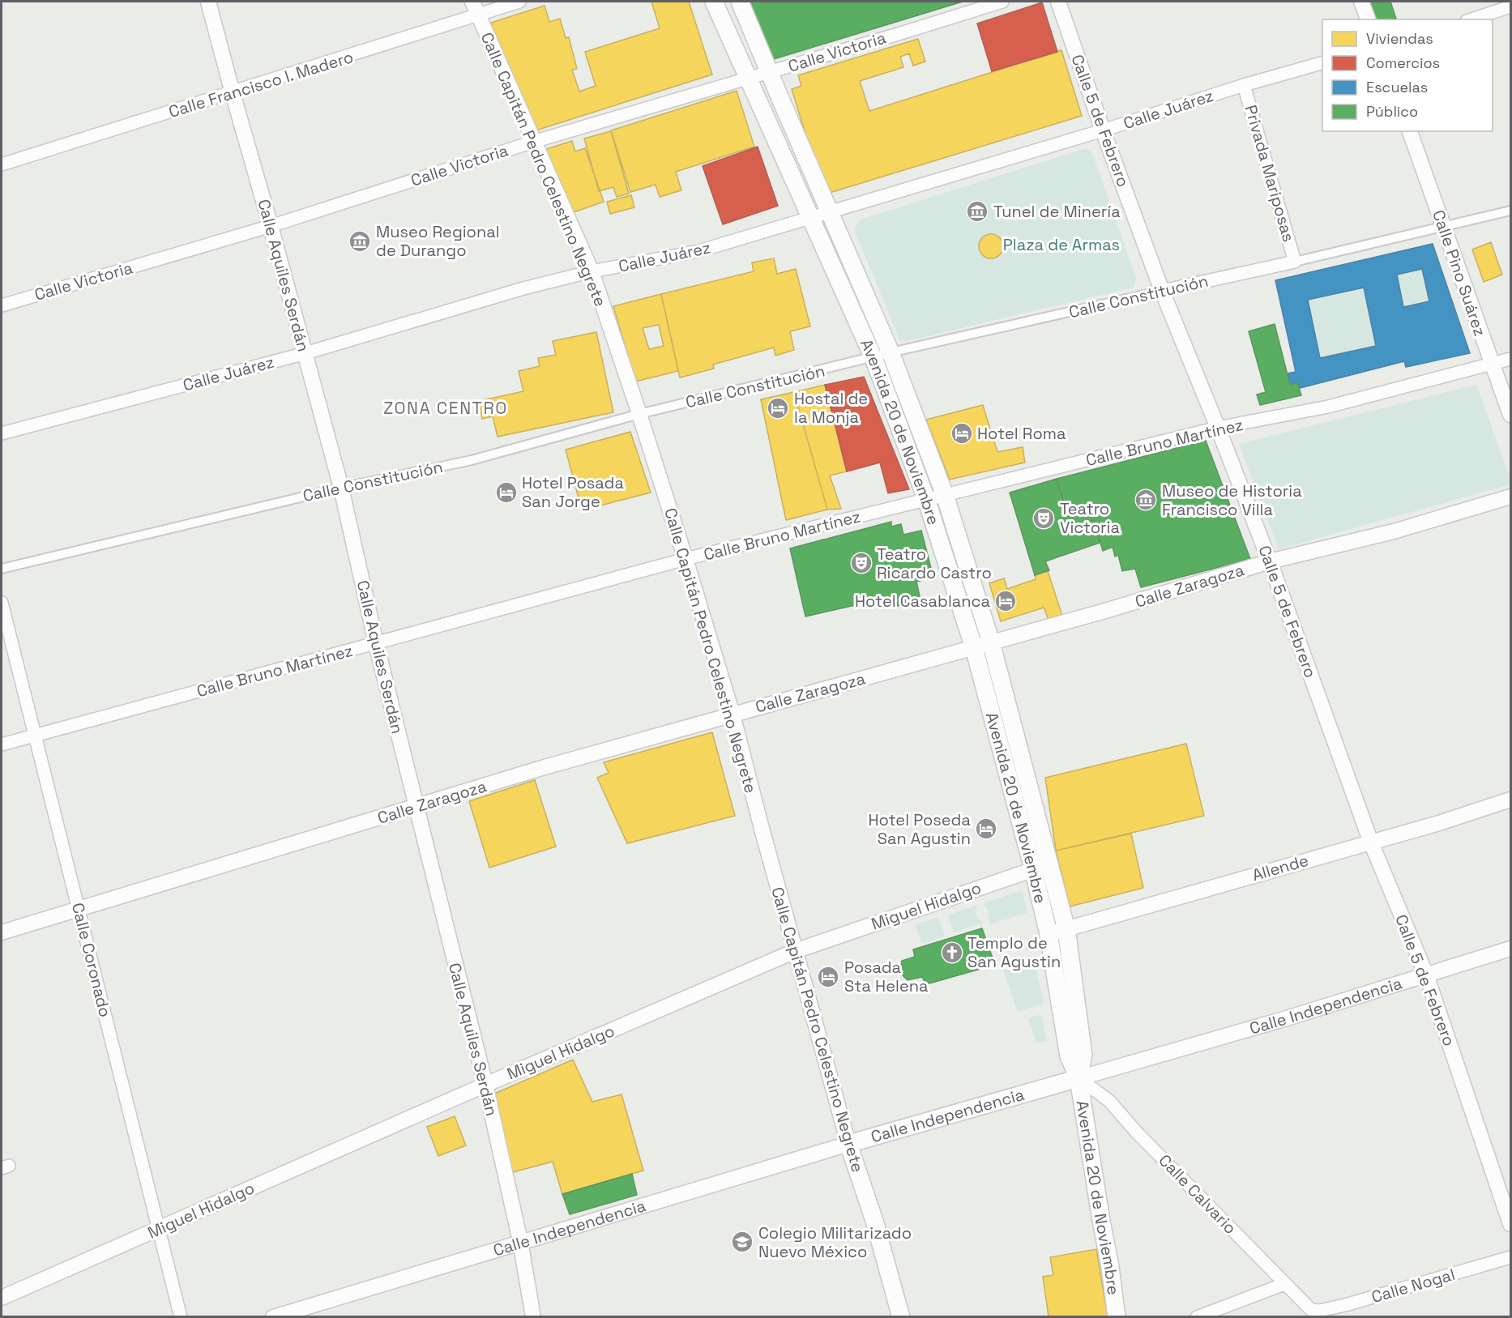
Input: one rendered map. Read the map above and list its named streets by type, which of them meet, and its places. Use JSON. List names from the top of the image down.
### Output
{
  "streets": {
    "main road": ["Calle Capitán Pedro Celestino Negrete", "Avenida 20 de Noviembre", "Calle Independencia"],
    "street": [
      "Calle Victoria",
      "Calle Francisco I. Madero",
      "Calle Juárez",
      "Calle 5 de Febrero",
      "Privada Mariposas",
      "Calle Pino Suárez",
      "Calle Aquiles Serdán",
      "Calle Constitución",
      "Calle Bruno Martínez",
      "Calle Zaragoza",
      "Allende",
      "Miguel Hidalgo",
      "Calle Coronado",
      "Calle Calvario",
      "Calle Nogal"
    ]
  },
  "crossings": [
    ["Calle Victoria", "Calle Capitán Pedro Celestino Negrete"],
    ["Calle Victoria", "Calle Aquiles Serdán"],
    ["Calle Victoria", "Avenida 20 de Noviembre"],
    ["Calle Francisco I. Madero", "Calle Capitán Pedro Celestino Negrete"],
    ["Calle Francisco I. Madero", "Calle Aquiles Serdán"],
    ["Calle Juárez", "Calle 5 de Febrero"],
    ["Calle Juárez", "Calle Capitán Pedro Celestino Negrete"],
    ["Calle Juárez", "Privada Mariposas"],
    ["Calle Juárez", "Calle Aquiles Serdán"],
    ["Calle Juárez", "Avenida 20 de Noviembre"],
    ["Calle 5 de Febrero", "Calle Constitución"],
    ["Calle 5 de Febrero", "Calle Bruno Martínez"],
    ["Calle 5 de Febrero", "Calle Zaragoza"],
    ["Calle 5 de Febrero", "Allende"],
    ["Calle 5 de Febrero", "Calle Independencia"],
    ["Calle Capitán Pedro Celestino Negrete", "Calle Constitución"],
    ["Calle Capitán Pedro Celestino Negrete", "Calle Bruno Martínez"],
    ["Calle Capitán Pedro Celestino Negrete", "Calle Zaragoza"],
    ["Calle Capitán Pedro Celestino Negrete", "Miguel Hidalgo"],
    ["Calle Capitán Pedro Celestino Negrete", "Calle Independencia"],
    ["Privada Mariposas", "Calle Constitución"],
    ["Calle Pino Suárez", "Calle Constitución"],
    ["Calle Pino Suárez", "Calle Bruno Martínez"],
    ["Calle Aquiles Serdán", "Calle Constitución"],
    ["Calle Aquiles Serdán", "Calle Bruno Martínez"],
    ["Calle Aquiles Serdán", "Calle Zaragoza"],
    ["Calle Aquiles Serdán", "Miguel Hidalgo"],
    ["Calle Aquiles Serdán", "Calle Independencia"],
    ["Calle Constitución", "Avenida 20 de Noviembre"],
    ["Avenida 20 de Noviembre", "Calle Bruno Martínez"],
    ["Avenida 20 de Noviembre", "Calle Zaragoza"],
    ["Avenida 20 de Noviembre", "Allende"],
    ["Avenida 20 de Noviembre", "Miguel Hidalgo"],
    ["Avenida 20 de Noviembre", "Calle Independencia"],
    ["Avenida 20 de Noviembre", "Calle Calvario"],
    ["Calle Bruno Martínez", "Calle Coronado"],
    ["Calle Zaragoza", "Calle Coronado"],
    ["Miguel Hidalgo", "Calle Coronado"],
    ["Calle Independencia", "Calle Calvario"],
    ["Calle Calvario", "Calle Nogal"]
  ],
  "districts": ["ZONA CENTRO"],
  "parks": ["Plaza de Armas"],
  "places": {
    "museum": ["Tunel de Minería", "Museo Regional de Durango", "Museo de Historia Francisco Villa"],
    "hotel": [
      "Hostal de la Monja",
      "Hotel Roma",
      "Hotel Posada San Jorge",
      "Hotel Casablanca",
      "Hotel Poseda San Agustin",
      "Posada Sta Helena"
    ],
    "theatre": ["Teatro Victoria", "Teatro Ricardo Castro"],
    "church": ["Templo de San Agustin"],
    "school or university": ["Colegio Militarizado Nuevo México"]
  },
  "legend": [
    "Viviendas",
    "Comercios",
    "Escuelas",
    "Público"
  ]
}
